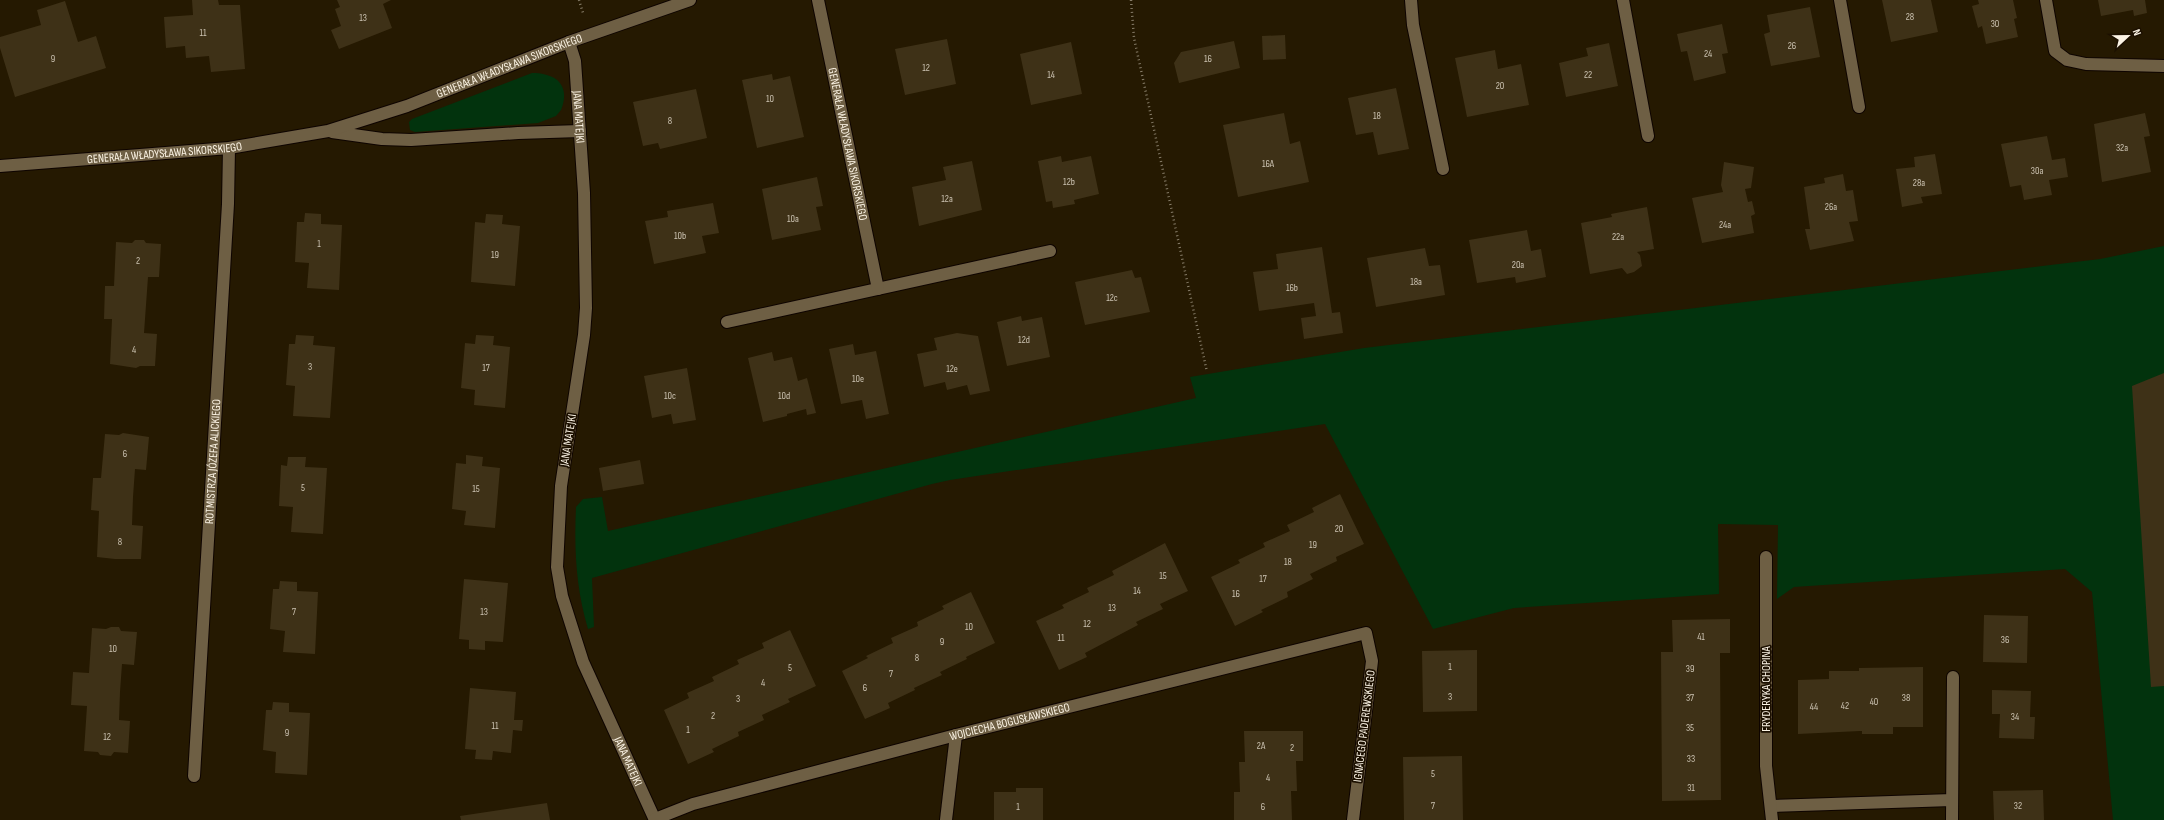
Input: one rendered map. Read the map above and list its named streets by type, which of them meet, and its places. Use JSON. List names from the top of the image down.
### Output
{
  "streets": {
    "street": [
      "GENERAŁA WŁADYSŁAWA SIKORSKIEGO",
      "JANA MATEJKI",
      "ROTMISTRZA JÓZEFA ALICKIEGO",
      "FRYDERYKA CHOPINA",
      "WOJCIECHA BOGUSŁAWSKIEGO",
      "IGNACEGO PADEREWSKIEGO"
    ]
  },
  "crossings": [
    ["GENERAŁA WŁADYSŁAWA SIKORSKIEGO", "JANA MATEJKI"],
    ["GENERAŁA WŁADYSŁAWA SIKORSKIEGO", "ROTMISTRZA JÓZEFA ALICKIEGO"],
    ["JANA MATEJKI", "WOJCIECHA BOGUSŁAWSKIEGO"],
    ["WOJCIECHA BOGUSŁAWSKIEGO", "IGNACEGO PADEREWSKIEGO"]
  ],
  "house_numbers": [
    "28",
    "13",
    "30",
    "11",
    "26",
    "24",
    "9",
    "16",
    "12",
    "14",
    "22",
    "20",
    "10",
    "18",
    "8",
    "32a",
    "16A",
    "30a",
    "12b",
    "28a",
    "12a",
    "26a",
    "10a",
    "24a",
    "10b",
    "22a",
    "1",
    "19",
    "2",
    "20a",
    "18a",
    "16b",
    "12c",
    "12d",
    "4",
    "3",
    "17",
    "12e",
    "10e",
    "10c",
    "10d",
    "6",
    "5",
    "15",
    "20",
    "8",
    "19",
    "18",
    "15",
    "17",
    "14",
    "16",
    "13",
    "7",
    "13",
    "12",
    "10",
    "41",
    "11",
    "36",
    "9",
    "10",
    "8",
    "1",
    "5",
    "39",
    "7",
    "4",
    "6",
    "3",
    "37",
    "38",
    "3",
    "40",
    "42",
    "44",
    "2",
    "34",
    "11",
    "35",
    "1",
    "9",
    "12",
    "2A",
    "2",
    "33",
    "5",
    "4",
    "31",
    "7",
    "32",
    "1",
    "6"
  ],
  "north": "right"
}
